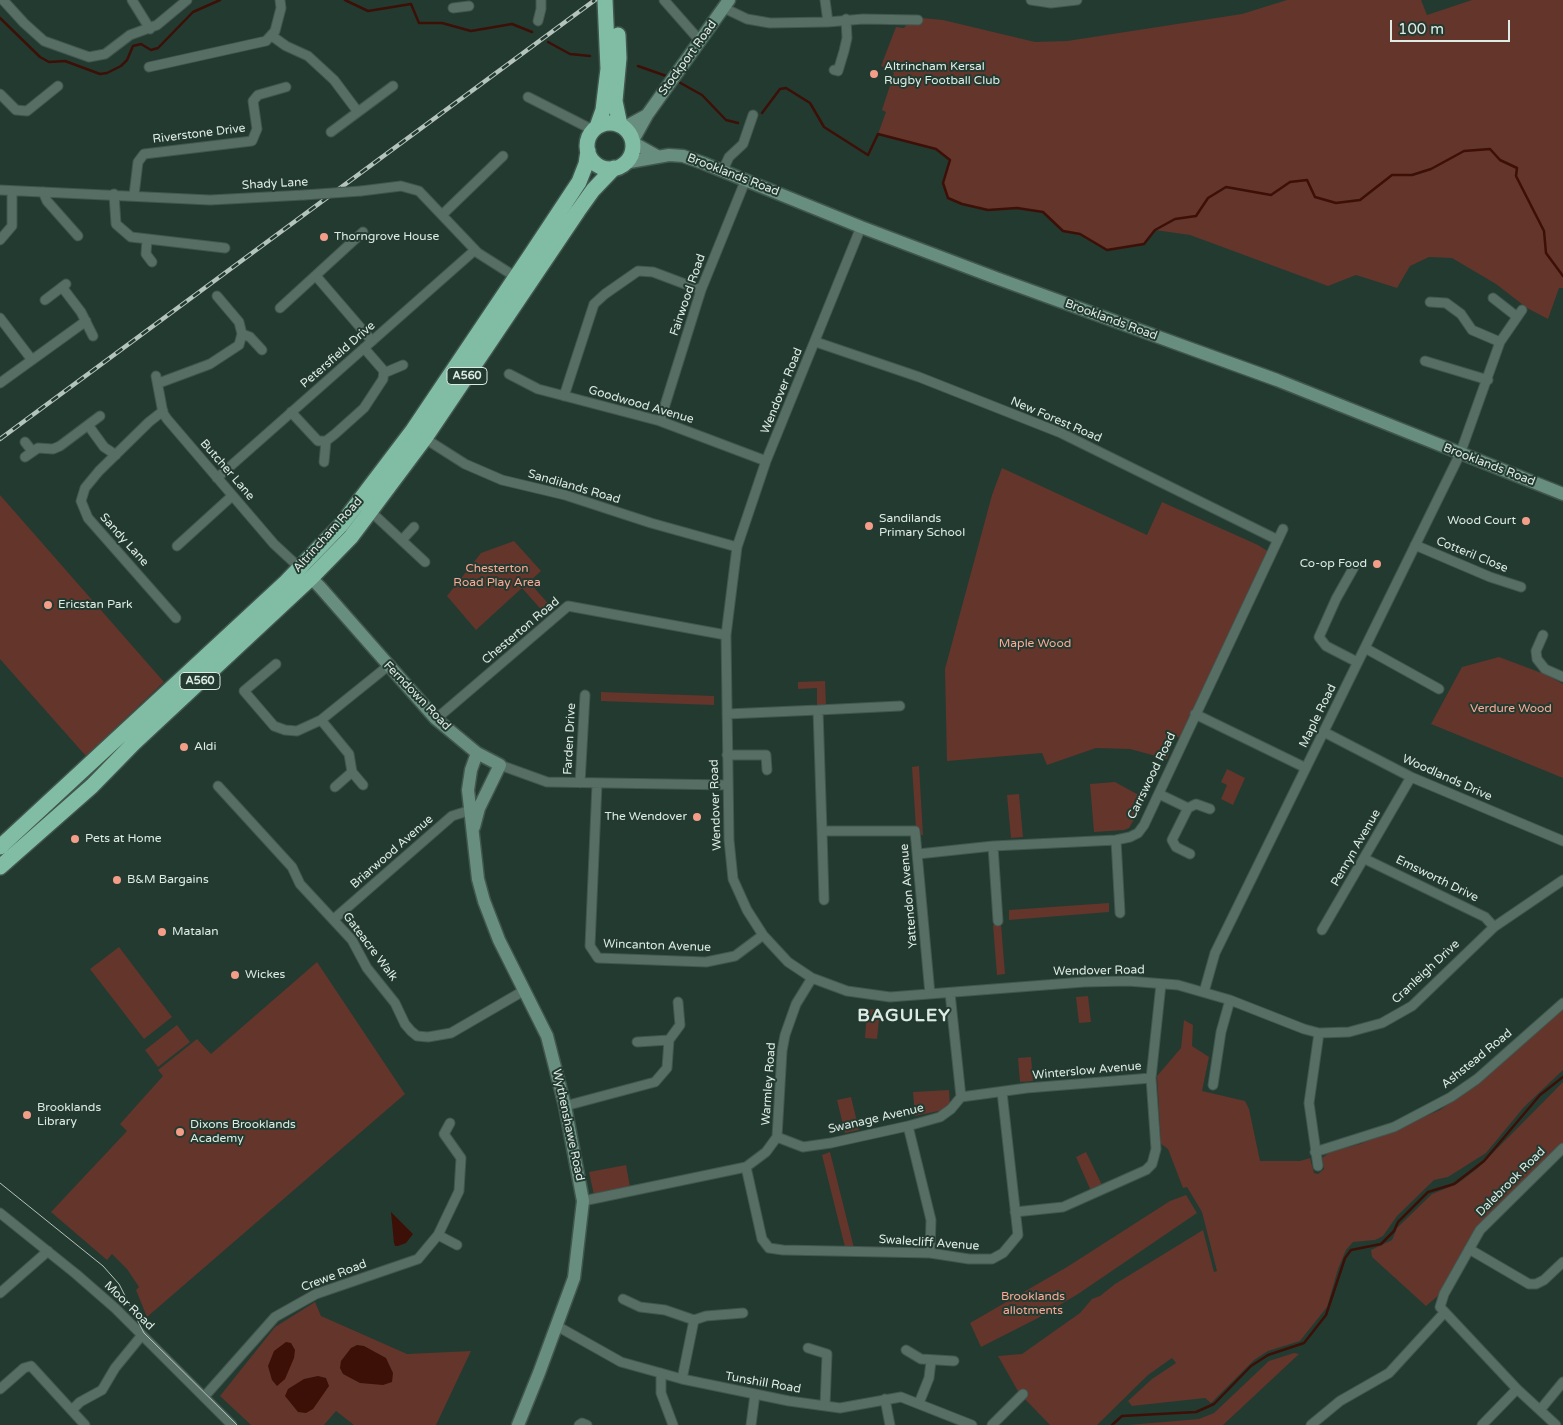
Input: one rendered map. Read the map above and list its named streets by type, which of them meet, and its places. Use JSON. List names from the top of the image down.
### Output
{
  "streets": {
    "highway": ["A560", "Altrincham Road"],
    "main road": [
      "Stockport Road",
      "Brooklands Road",
      "Ferndown Road",
      "Wythenshawe Road"
    ],
    "street": [
      "Riverstone Drive",
      "Shady Lane",
      "Fairwood Road",
      "Petersfield Drive",
      "Wendover Road",
      "Goodwood Avenue",
      "New Forest Road",
      "Butcher Lane",
      "Sandilands Road",
      "Sandy Lane",
      "Cotteril Close",
      "Chesterton Road",
      "Maple Road",
      "Farden Drive",
      "Carrswood Road",
      "Woodlands Drive",
      "Penryn Avenue",
      "Briarwood Avenue",
      "Emsworth Drive",
      "Yattendon Avenue",
      "Wincanton Avenue",
      "Gateacre Walk",
      "Cranleigh Drive",
      "Ashstead Road",
      "Winterslow Avenue",
      "Warmley Road",
      "Swanage Avenue",
      "Dalebrook Road",
      "Swalecliff Avenue",
      "Crewe Road",
      "Moor Road",
      "Tunshill Road"
    ]
  },
  "crossings": [
    ["Stockport Road", "Brooklands Road"],
    ["Stockport Road", "A560"],
    ["Stockport Road", "Altrincham Road"],
    ["Riverstone Drive", "Shady Lane"],
    ["Brooklands Road", "Fairwood Road"],
    ["Brooklands Road", "A560"],
    ["Brooklands Road", "Wendover Road"],
    ["Brooklands Road", "Altrincham Road"],
    ["Brooklands Road", "Maple Road"],
    ["Shady Lane", "Petersfield Drive"],
    ["Shady Lane", "Altrincham Road"],
    ["Fairwood Road", "Goodwood Avenue"],
    ["Petersfield Drive", "Butcher Lane"],
    ["A560", "Altrincham Road"],
    ["Wendover Road", "Goodwood Avenue"],
    ["Wendover Road", "New Forest Road"],
    ["Wendover Road", "Sandilands Road"],
    ["Wendover Road", "Chesterton Road"],
    ["Wendover Road", "Ferndown Road"],
    ["Wendover Road", "Maple Road"],
    ["Wendover Road", "Yattendon Avenue"],
    ["Wendover Road", "Wincanton Avenue"],
    ["Wendover Road", "Cranleigh Drive"],
    ["Wendover Road", "Winterslow Avenue"],
    ["Wendover Road", "Warmley Road"],
    ["New Forest Road", "Carrswood Road"],
    ["Butcher Lane", "Altrincham Road"],
    ["Butcher Lane", "Sandy Lane"],
    ["Butcher Lane", "Ferndown Road"],
    ["Sandilands Road", "Altrincham Road"],
    ["Altrincham Road", "Ferndown Road"],
    ["Cotteril Close", "Maple Road"],
    ["Chesterton Road", "Ferndown Road"],
    ["Ferndown Road", "Farden Drive"],
    ["Ferndown Road", "Wincanton Avenue"],
    ["Ferndown Road", "Wythenshawe Road"],
    ["Maple Road", "Woodlands Drive"],
    ["Maple Road", "Cranleigh Drive"],
    ["Carrswood Road", "Yattendon Avenue"],
    ["Woodlands Drive", "Penryn Avenue"],
    ["Penryn Avenue", "Emsworth Drive"],
    ["Briarwood Avenue", "Gateacre Walk"],
    ["Briarwood Avenue", "Wythenshawe Road"],
    ["Emsworth Drive", "Cranleigh Drive"],
    ["Gateacre Walk", "Wythenshawe Road"],
    ["Winterslow Avenue", "Swanage Avenue"],
    ["Winterslow Avenue", "Swalecliff Avenue"],
    ["Warmley Road", "Swanage Avenue"],
    ["Warmley Road", "Wythenshawe Road"],
    ["Warmley Road", "Swalecliff Avenue"],
    ["Wythenshawe Road", "Tunshill Road"],
    ["Crewe Road", "Moor Road"]
  ],
  "districts": ["BAGULEY"],
  "parks": [
    "Chesterton Road Play Area",
    "Maple Wood",
    "Verdure Wood",
    "Brooklands allotments"
  ],
  "places": [
    "Altrincham Kersal Rugby Football Club",
    "Thorngrove House",
    "Wood Court",
    "Sandilands Primary School",
    "Co-op Food",
    "Ericstan Park",
    "Aldi",
    "The Wendover",
    "Pets at Home",
    "B&M Bargains",
    "Matalan",
    "Wickes",
    "Brooklands Library",
    "Dixons Brooklands Academy"
  ],
  "scale_bar": "100 m"
}
